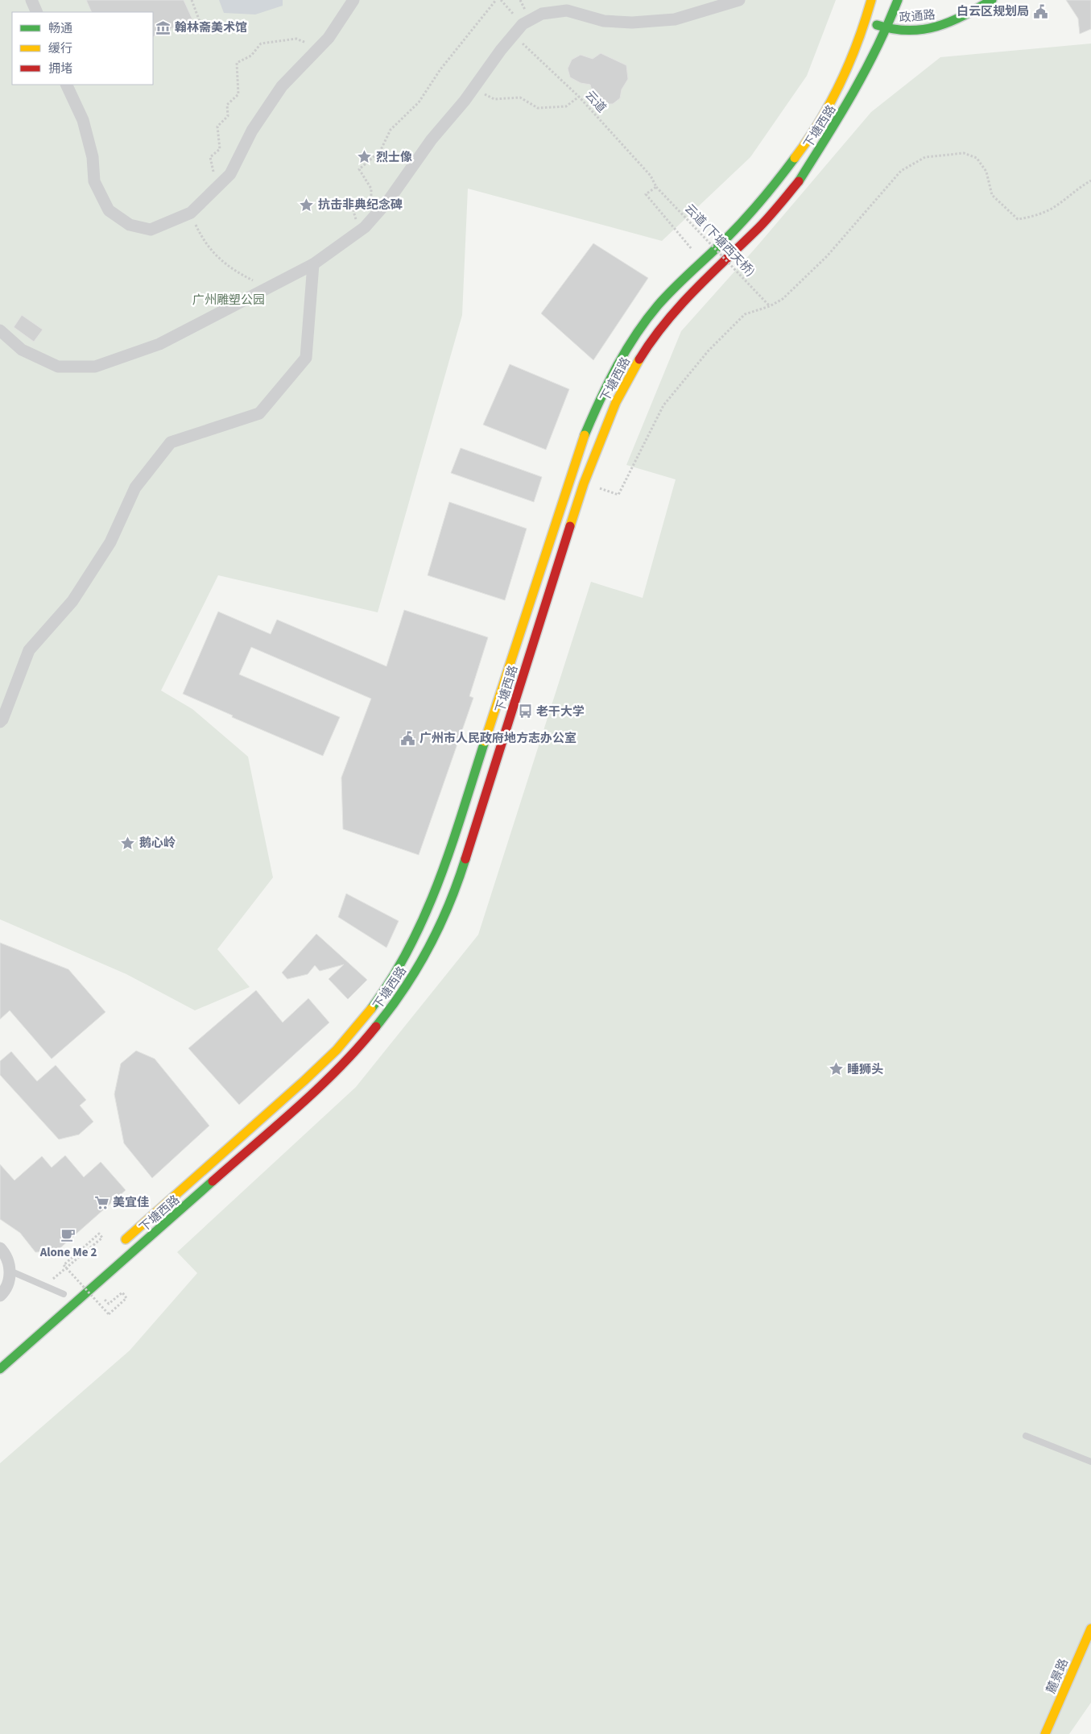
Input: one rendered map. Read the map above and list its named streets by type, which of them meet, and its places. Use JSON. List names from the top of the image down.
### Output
{
  "streets": {
    "main road": ["政通路", "下塘西路", "麓景路"],
    "path": ["云道", "云道 (下塘西天桥)"]
  },
  "crossings": [
    ["政通路", "下塘西路"],
    ["云道", "云道 (下塘西天桥)"]
  ],
  "parks": ["广州雕塑公园"],
  "places": {
    "public building": ["白云区规划局", "广州市人民政府地方志办公室"],
    "museum": ["翰林斋美术馆"],
    "place": [
      "烈士像",
      "抗击非典纪念碑",
      "鹅心岭",
      "睡狮头"
    ],
    "bus stop": ["老干大学"],
    "supermarket": ["美宜佳"],
    "cafe": ["Alone Me 2"]
  },
  "legend": ["畅通", "缓行", "拥堵"]
}
